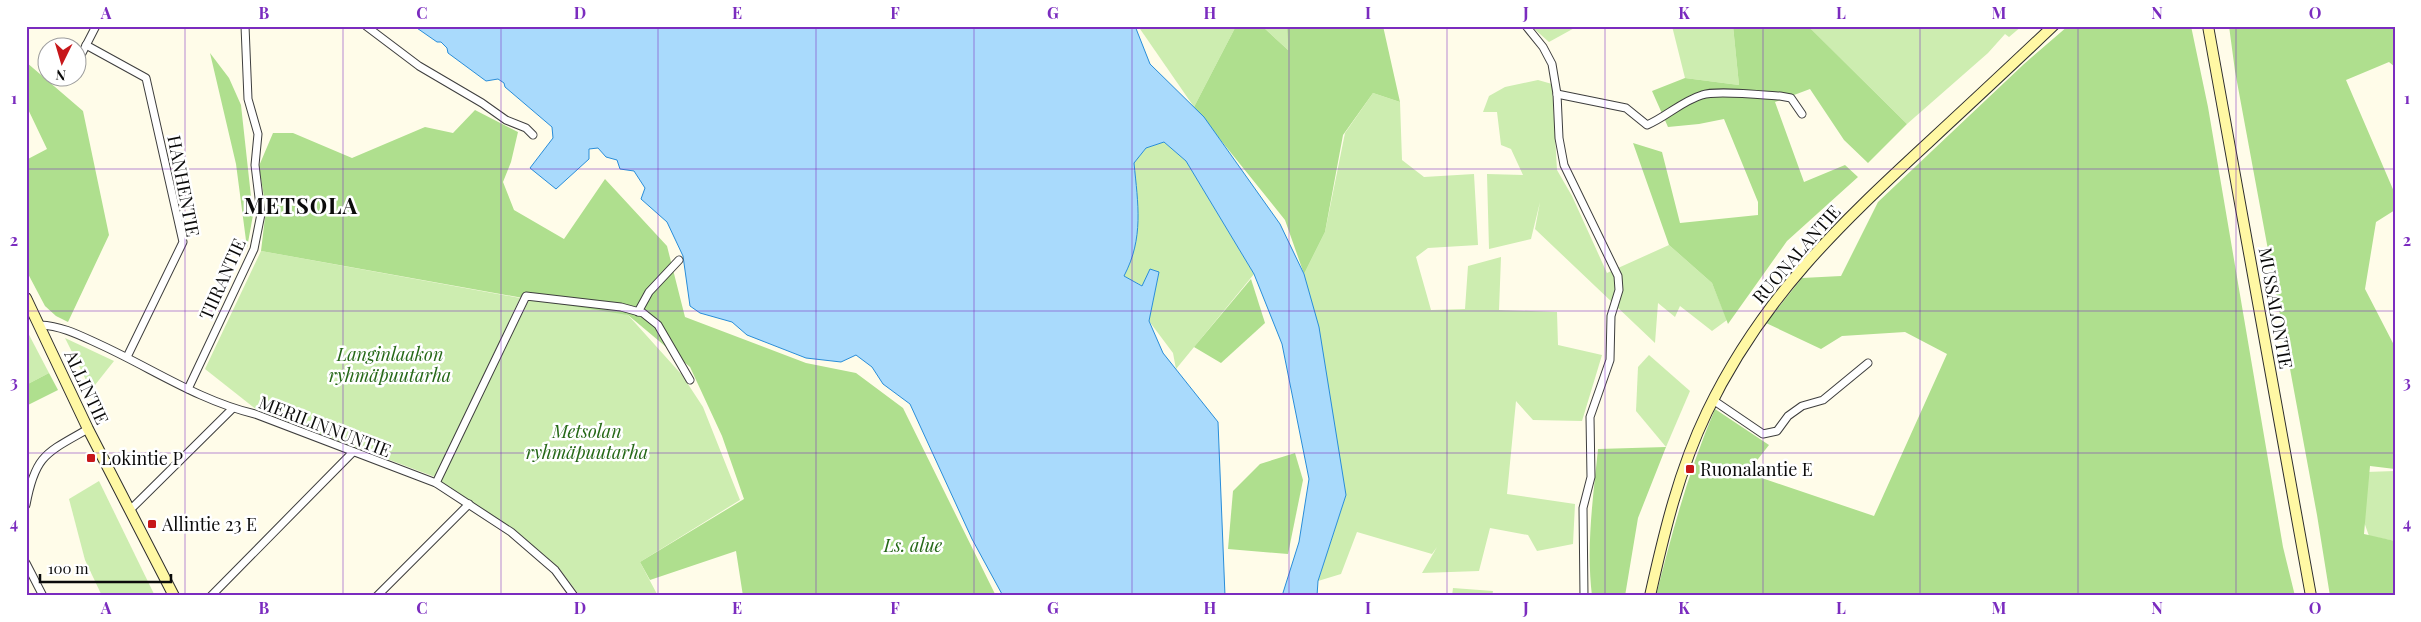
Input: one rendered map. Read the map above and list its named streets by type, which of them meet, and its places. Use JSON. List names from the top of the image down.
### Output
{
  "streets": {
    "street": [
      "HANHENTIE",
      "RUONALANTIE",
      "TIIRANTIE",
      "MUSSALONTIE",
      "ALLINTIE",
      "MERILINNUNTIE"
    ]
  },
  "crossings": [
    ["HANHENTIE", "MERILINNUNTIE"],
    ["TIIRANTIE", "MERILINNUNTIE"],
    ["ALLINTIE", "MERILINNUNTIE"]
  ],
  "districts": ["METSOLA"],
  "parks": ["Langinlaakon ryhmäpuutarha", "Metsolan ryhmäpuutarha", "Ls. alue"],
  "places": {
    "transit": ["Lokintie P", "Ruonalantie E", "Allintie 23 E"]
  },
  "scale_bar": "100 m",
  "north": "bottom",
  "grid": {
    "columns": [
      "A",
      "B",
      "C",
      "D",
      "E",
      "F",
      "G",
      "H",
      "I",
      "J",
      "K",
      "L",
      "M",
      "N",
      "O"
    ],
    "rows": [
      "1",
      "2",
      "3",
      "4"
    ]
  }
}
